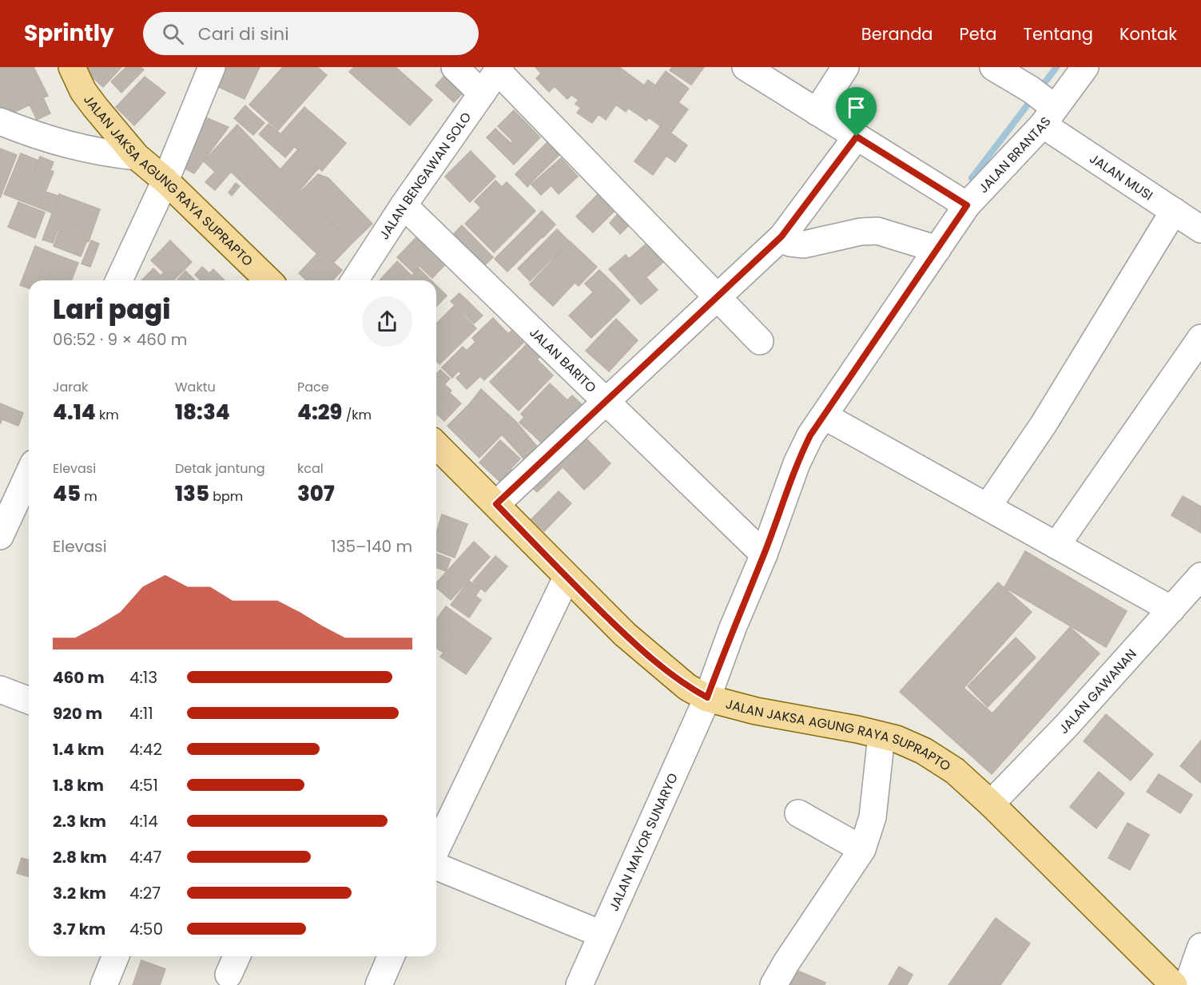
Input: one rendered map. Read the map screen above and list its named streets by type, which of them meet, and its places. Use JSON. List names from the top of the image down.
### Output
{
  "streets": {
    "main road": ["JALAN JAKSA AGUNG RAYA SUPRAPTO"],
    "street": [
      "JALAN BRANTAS",
      "JALAN BENGAWAN SOLO",
      "JALAN MUSI",
      "JALAN BARITO",
      "JALAN GAWANAN",
      "JALAN MAYOR SUNARYO"
    ]
  },
  "crossings": [
    ["JALAN BRANTAS", "JALAN MUSI"],
    ["JALAN BRANTAS", "JALAN JAKSA AGUNG RAYA SUPRAPTO"],
    ["JALAN BRANTAS", "JALAN BARITO"],
    ["JALAN BRANTAS", "JALAN MAYOR SUNARYO"],
    ["JALAN BENGAWAN SOLO", "JALAN BARITO"],
    ["JALAN JAKSA AGUNG RAYA SUPRAPTO", "JALAN GAWANAN"],
    ["JALAN JAKSA AGUNG RAYA SUPRAPTO", "JALAN MAYOR SUNARYO"]
  ],
  "page": {
    "header": "Sprintly",
    "search": "Cari di sini",
    "nav": [
      "Beranda",
      "Peta",
      "Tentang",
      "Kontak"
    ],
    "heading": ["Lari pagi", "06:52 · 9 × 460 m"],
    "stats": [
      ["Jarak", "4.14 km"],
      ["Waktu", "18:34"],
      ["Pace", "4:29 /km"],
      ["Elevasi", "45 m"],
      ["Detak jantung", "135 bpm"],
      ["kcal", "307"]
    ],
    "chart": ["Elevasi", "135–140 m"],
    "list": [
      {
        "name": "460 m",
        "note": "4:13"
      },
      {
        "name": "920 m",
        "note": "4:11"
      },
      {
        "name": "1.4 km",
        "note": "4:42"
      },
      {
        "name": "1.8 km",
        "note": "4:51"
      },
      {
        "name": "2.3 km",
        "note": "4:14"
      },
      {
        "name": "2.8 km",
        "note": "4:47"
      },
      {
        "name": "3.2 km",
        "note": "4:27"
      },
      {
        "name": "3.7 km",
        "note": "4:50"
      }
    ]
  }
}
